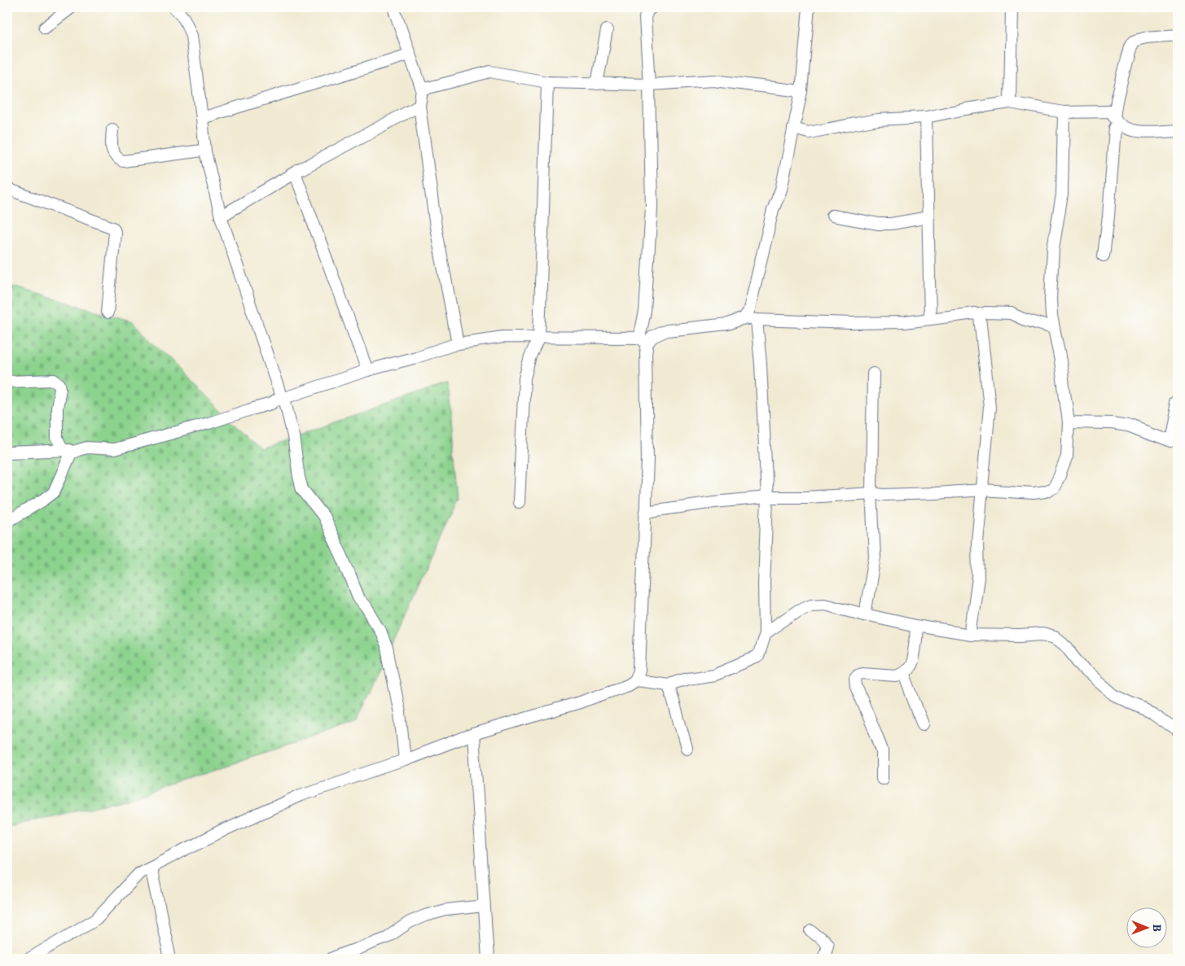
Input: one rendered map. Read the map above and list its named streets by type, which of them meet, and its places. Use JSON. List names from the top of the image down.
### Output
{
  "north": "right"
}
